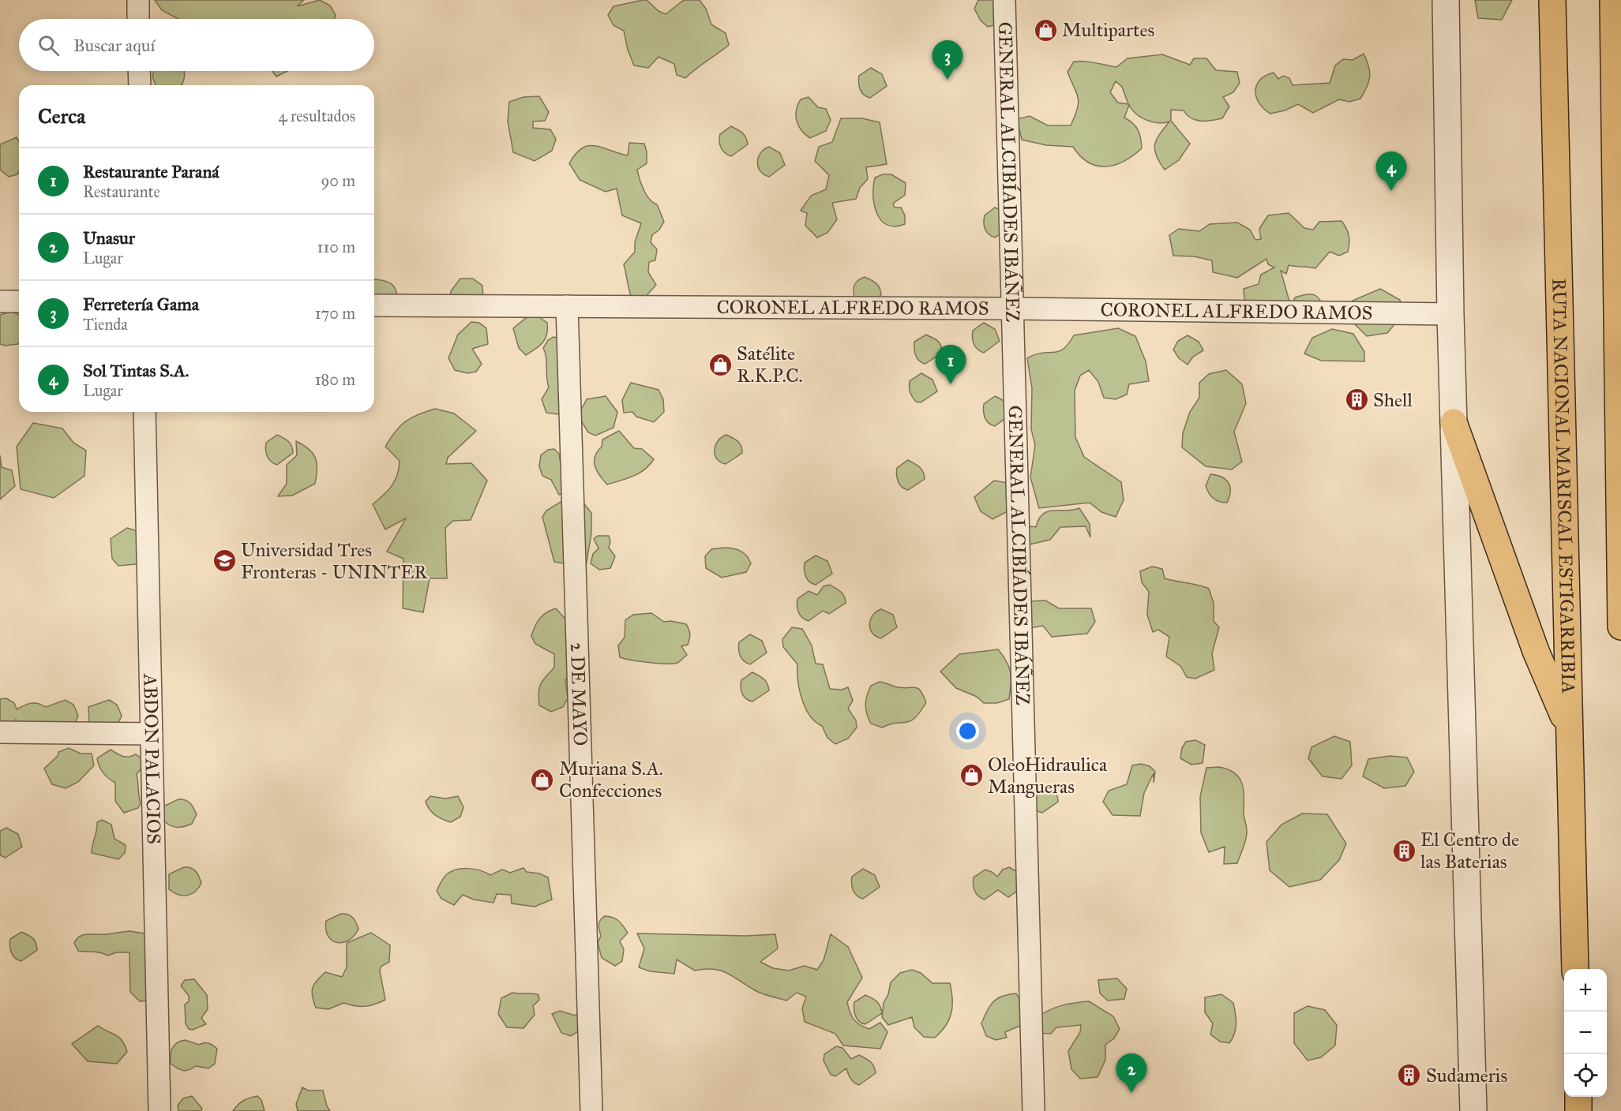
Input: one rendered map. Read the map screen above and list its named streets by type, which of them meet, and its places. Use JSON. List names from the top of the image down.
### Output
{
  "streets": {
    "highway": ["RUTA NACIONAL MARISCAL ESTIGARRIBIA"],
    "street": [
      "GENERAL ALCIBÍADES IBÁÑEZ",
      "CORONEL ALFREDO RAMOS",
      "2 DE MAYO",
      "ABDON PALACIOS"
    ]
  },
  "crossings": [
    ["GENERAL ALCIBÍADES IBÁÑEZ", "CORONEL ALFREDO RAMOS"],
    ["CORONEL ALFREDO RAMOS", "2 DE MAYO"]
  ],
  "places": {
    "shop": [
      "Multipartes",
      "Satélite R.K.P.C.",
      "OleoHidraulica Mangueras",
      "Muriana S.A. Confecciones"
    ],
    "building": ["Shell", "El Centro de las Baterias", "Sudameris"],
    "school or university": ["Universidad Tres Fronteras - UNINTER"]
  },
  "page": {
    "search": "Buscar aquí",
    "pins": [
      "3",
      "4",
      "1",
      "2"
    ],
    "heading": ["Cerca", "4 resultados"],
    "list": [
      {
        "mark": "1",
        "name": "Restaurante Paraná",
        "note": "Restaurante",
        "value": "90 m"
      },
      {
        "mark": "2",
        "name": "Unasur",
        "note": "Lugar",
        "value": "110 m"
      },
      {
        "mark": "3",
        "name": "Ferretería Gama",
        "note": "Tienda",
        "value": "170 m"
      },
      {
        "mark": "4",
        "name": "Sol Tintas S.A.",
        "note": "Lugar",
        "value": "180 m"
      }
    ],
    "map_buttons": ["+", "−"]
  }
}
